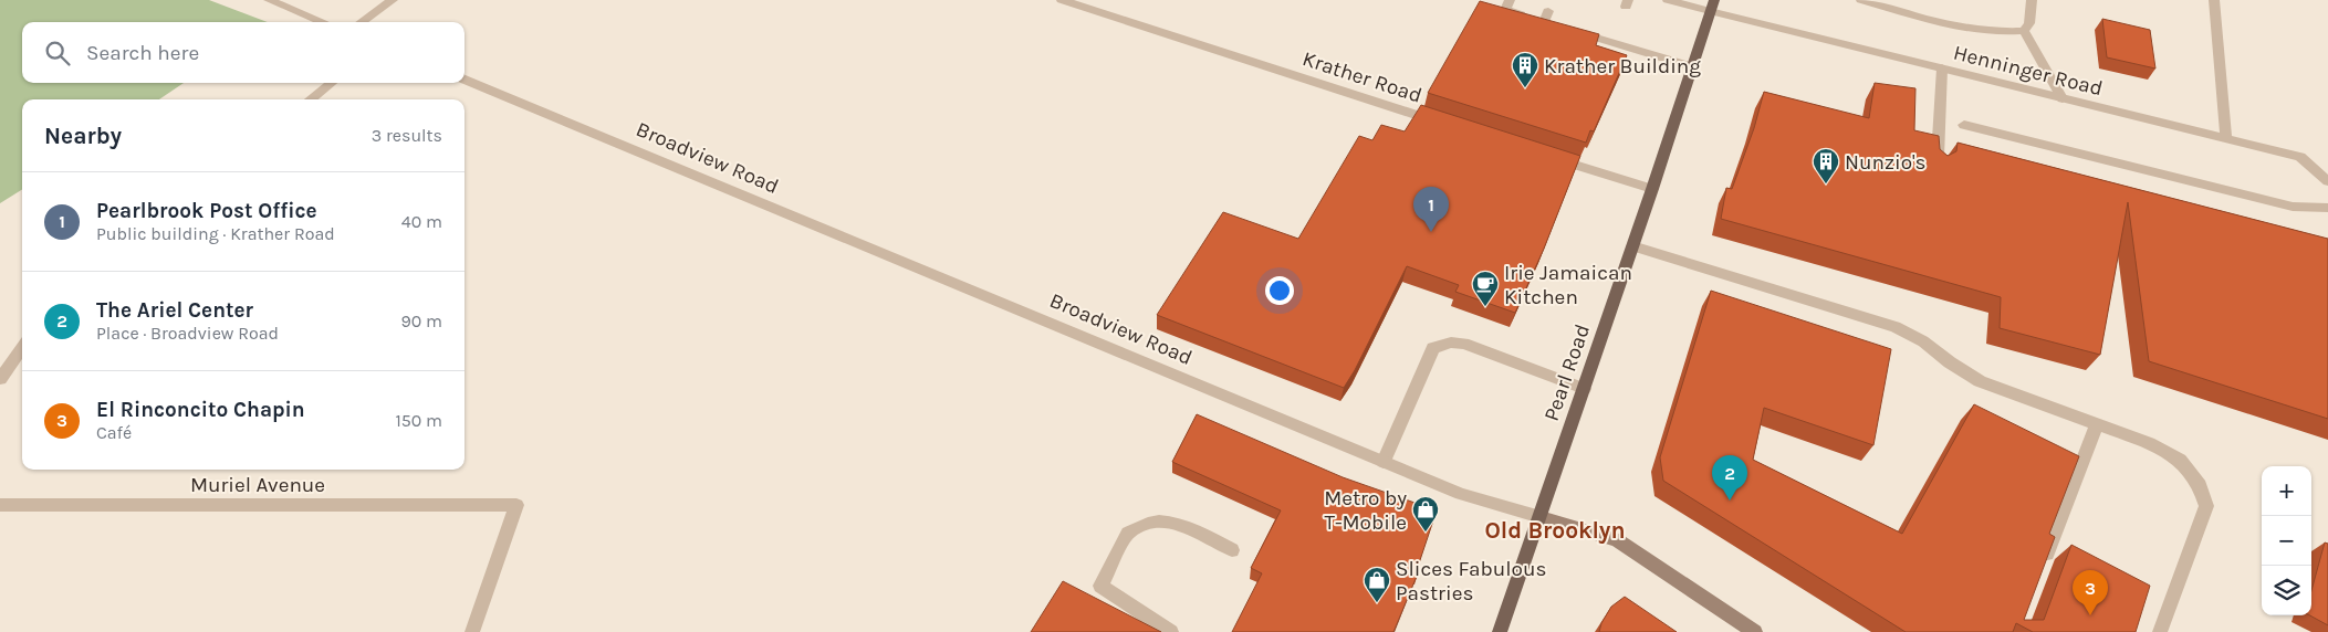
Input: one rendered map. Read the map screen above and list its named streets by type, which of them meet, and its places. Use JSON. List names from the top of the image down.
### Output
{
  "streets": {
    "main road": ["Broadview Road", "Pearl Road"],
    "street": ["Henninger Road", "Krather Road", "Muriel Avenue"]
  },
  "crossings": [
    ["Henninger Road", "Pearl Road"],
    ["Broadview Road", "Pearl Road"]
  ],
  "districts": ["Old Brooklyn"],
  "places": {
    "building": ["Krather Building", "Nunzio's"],
    "cafe": ["Irie Jamaican Kitchen"],
    "shop": ["Metro by T-Mobile", "Slices Fabulous Pastries"]
  },
  "page": {
    "search": "Search here",
    "heading": ["Nearby", "3 results"],
    "list": [
      {
        "mark": "1",
        "name": "Pearlbrook Post Office",
        "note": "Public building · Krather Road",
        "value": "40 m"
      },
      {
        "mark": "2",
        "name": "The Ariel Center",
        "note": "Place · Broadview Road",
        "value": "90 m"
      },
      {
        "mark": "3",
        "name": "El Rinconcito Chapin",
        "note": "Café",
        "value": "150 m"
      }
    ],
    "pins": ["1", "2", "3"],
    "map_buttons": ["+", "−"]
  }
}
